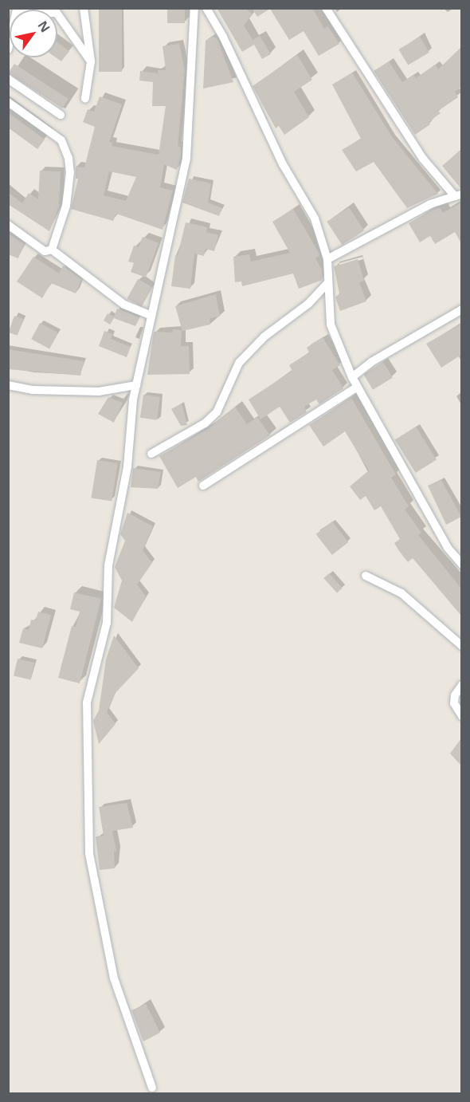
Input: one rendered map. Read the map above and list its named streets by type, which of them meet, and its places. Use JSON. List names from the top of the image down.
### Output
{
  "north": "top right"
}
